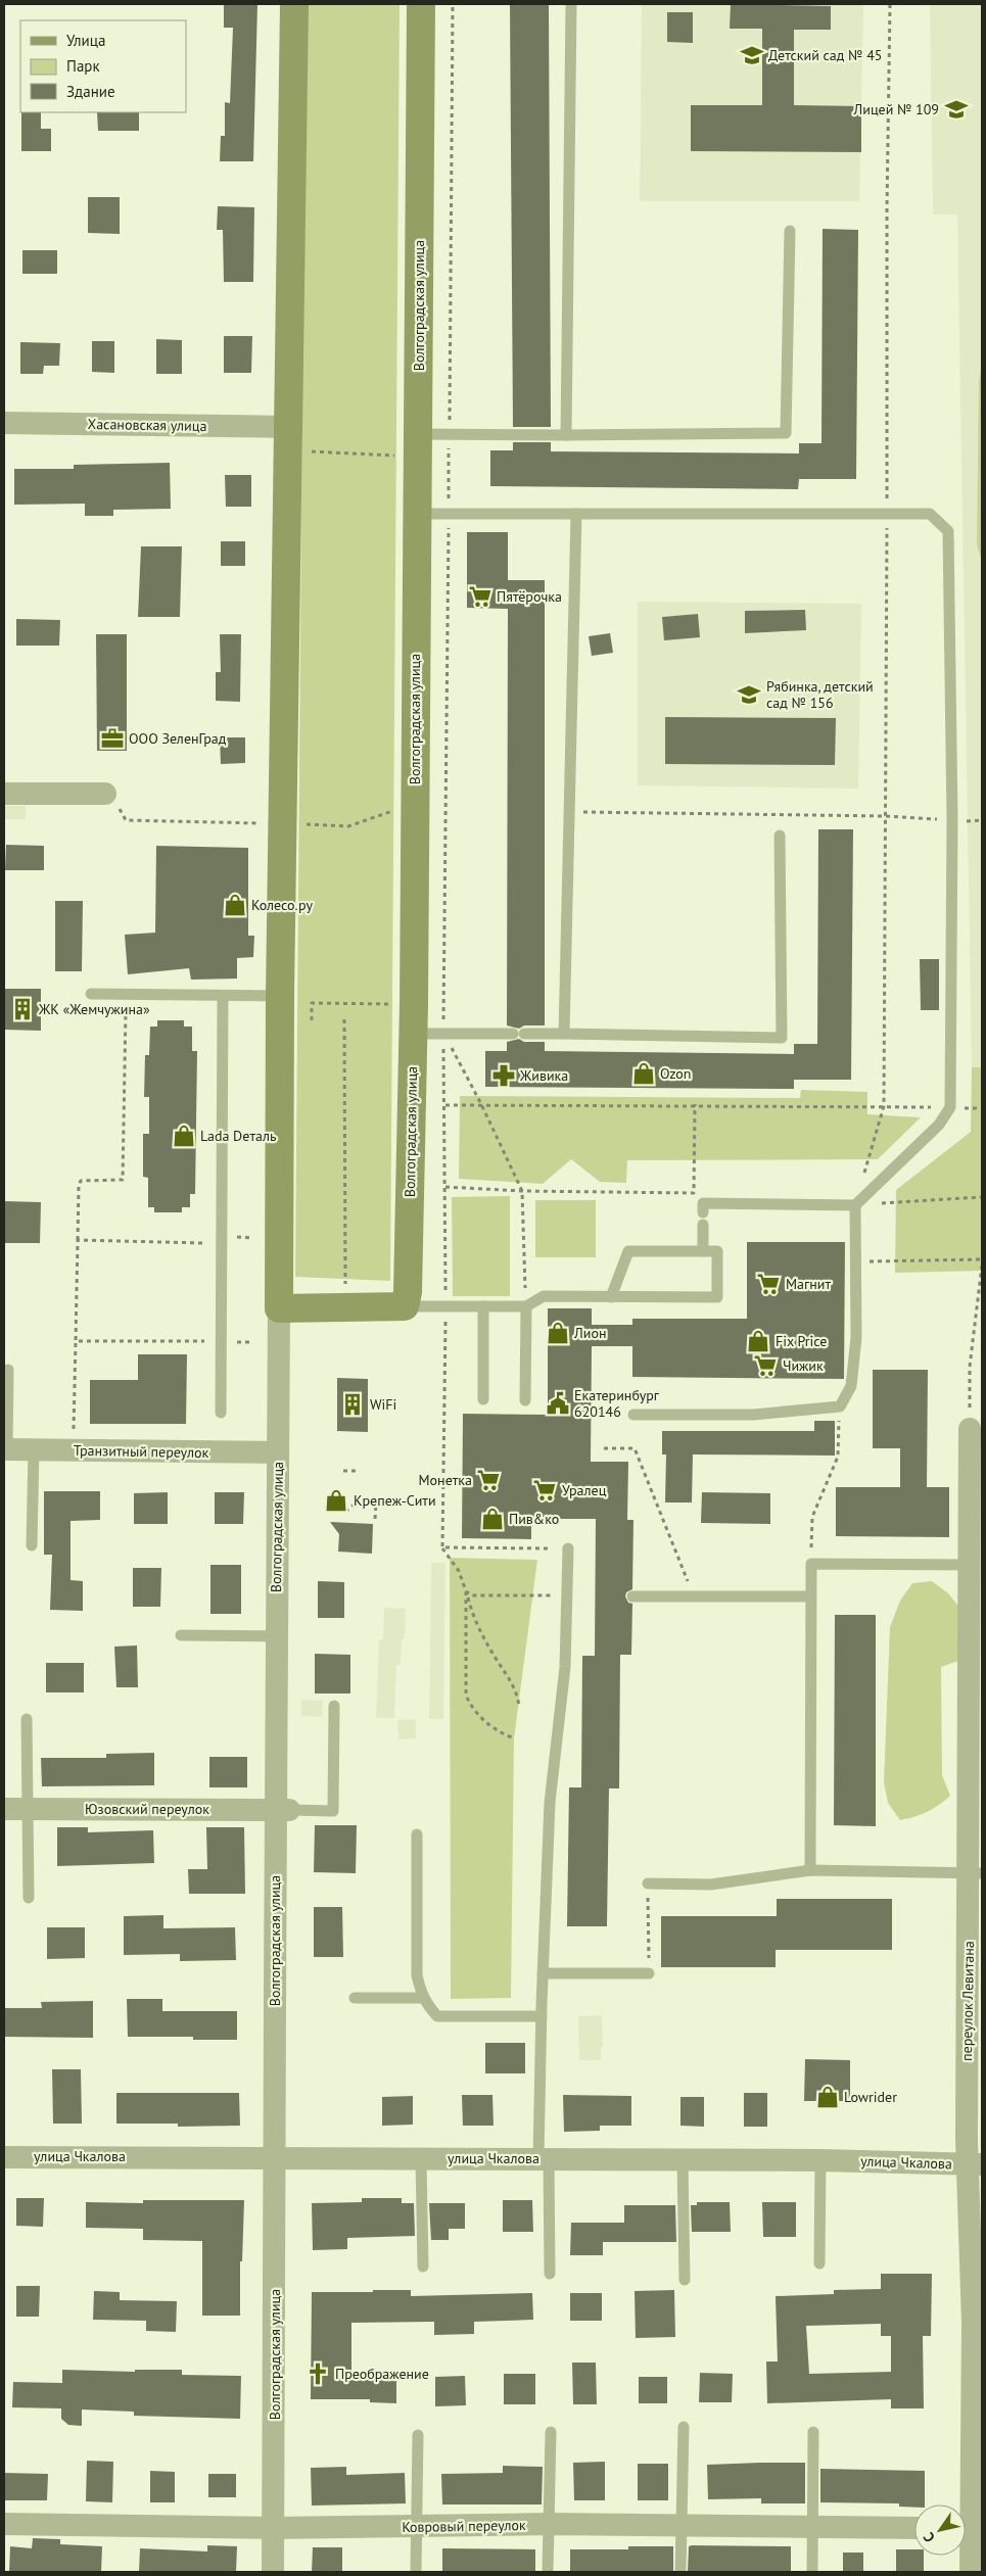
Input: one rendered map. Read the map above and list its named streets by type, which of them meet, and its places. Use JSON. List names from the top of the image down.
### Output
{
  "streets": {
    "street": [
      "Волгоградская улица",
      "Хасановская улица",
      "Транзитный переулок",
      "Юзовский переулок",
      "переулок Левитана",
      "улица Чкалова",
      "Ковровый переулок"
    ]
  },
  "crossings": [
    ["Волгоградская улица", "Хасановская улица"],
    ["Волгоградская улица", "Транзитный переулок"],
    ["Волгоградская улица", "Юзовский переулок"],
    ["Волгоградская улица", "улица Чкалова"],
    ["Волгоградская улица", "Ковровый переулок"],
    ["переулок Левитана", "улица Чкалова"]
  ],
  "places": {
    "school or university": ["Детский сад № 45", "Лицей № 109", "Рябинка, детский сад № 156"],
    "supermarket": [
      "Пятёрочка",
      "Магнит",
      "Чижик",
      "Монетка",
      "Уралец"
    ],
    "office": ["ООО ЗеленГрад"],
    "shop": [
      "Колесо.ру",
      "Ozon",
      "Lada Dеталь",
      "Лион",
      "Fix Price",
      "Крепеж-Сити",
      "Пив&ко",
      "Lowrider"
    ],
    "building": ["ЖК «Жемчужина»", "WiFi"],
    "pharmacy": ["Живика"],
    "public building": ["Екатеринбург 620146"],
    "church": ["Преображение"]
  },
  "legend": ["Улица", "Парк", "Здание"],
  "north": "bottom left"
}
